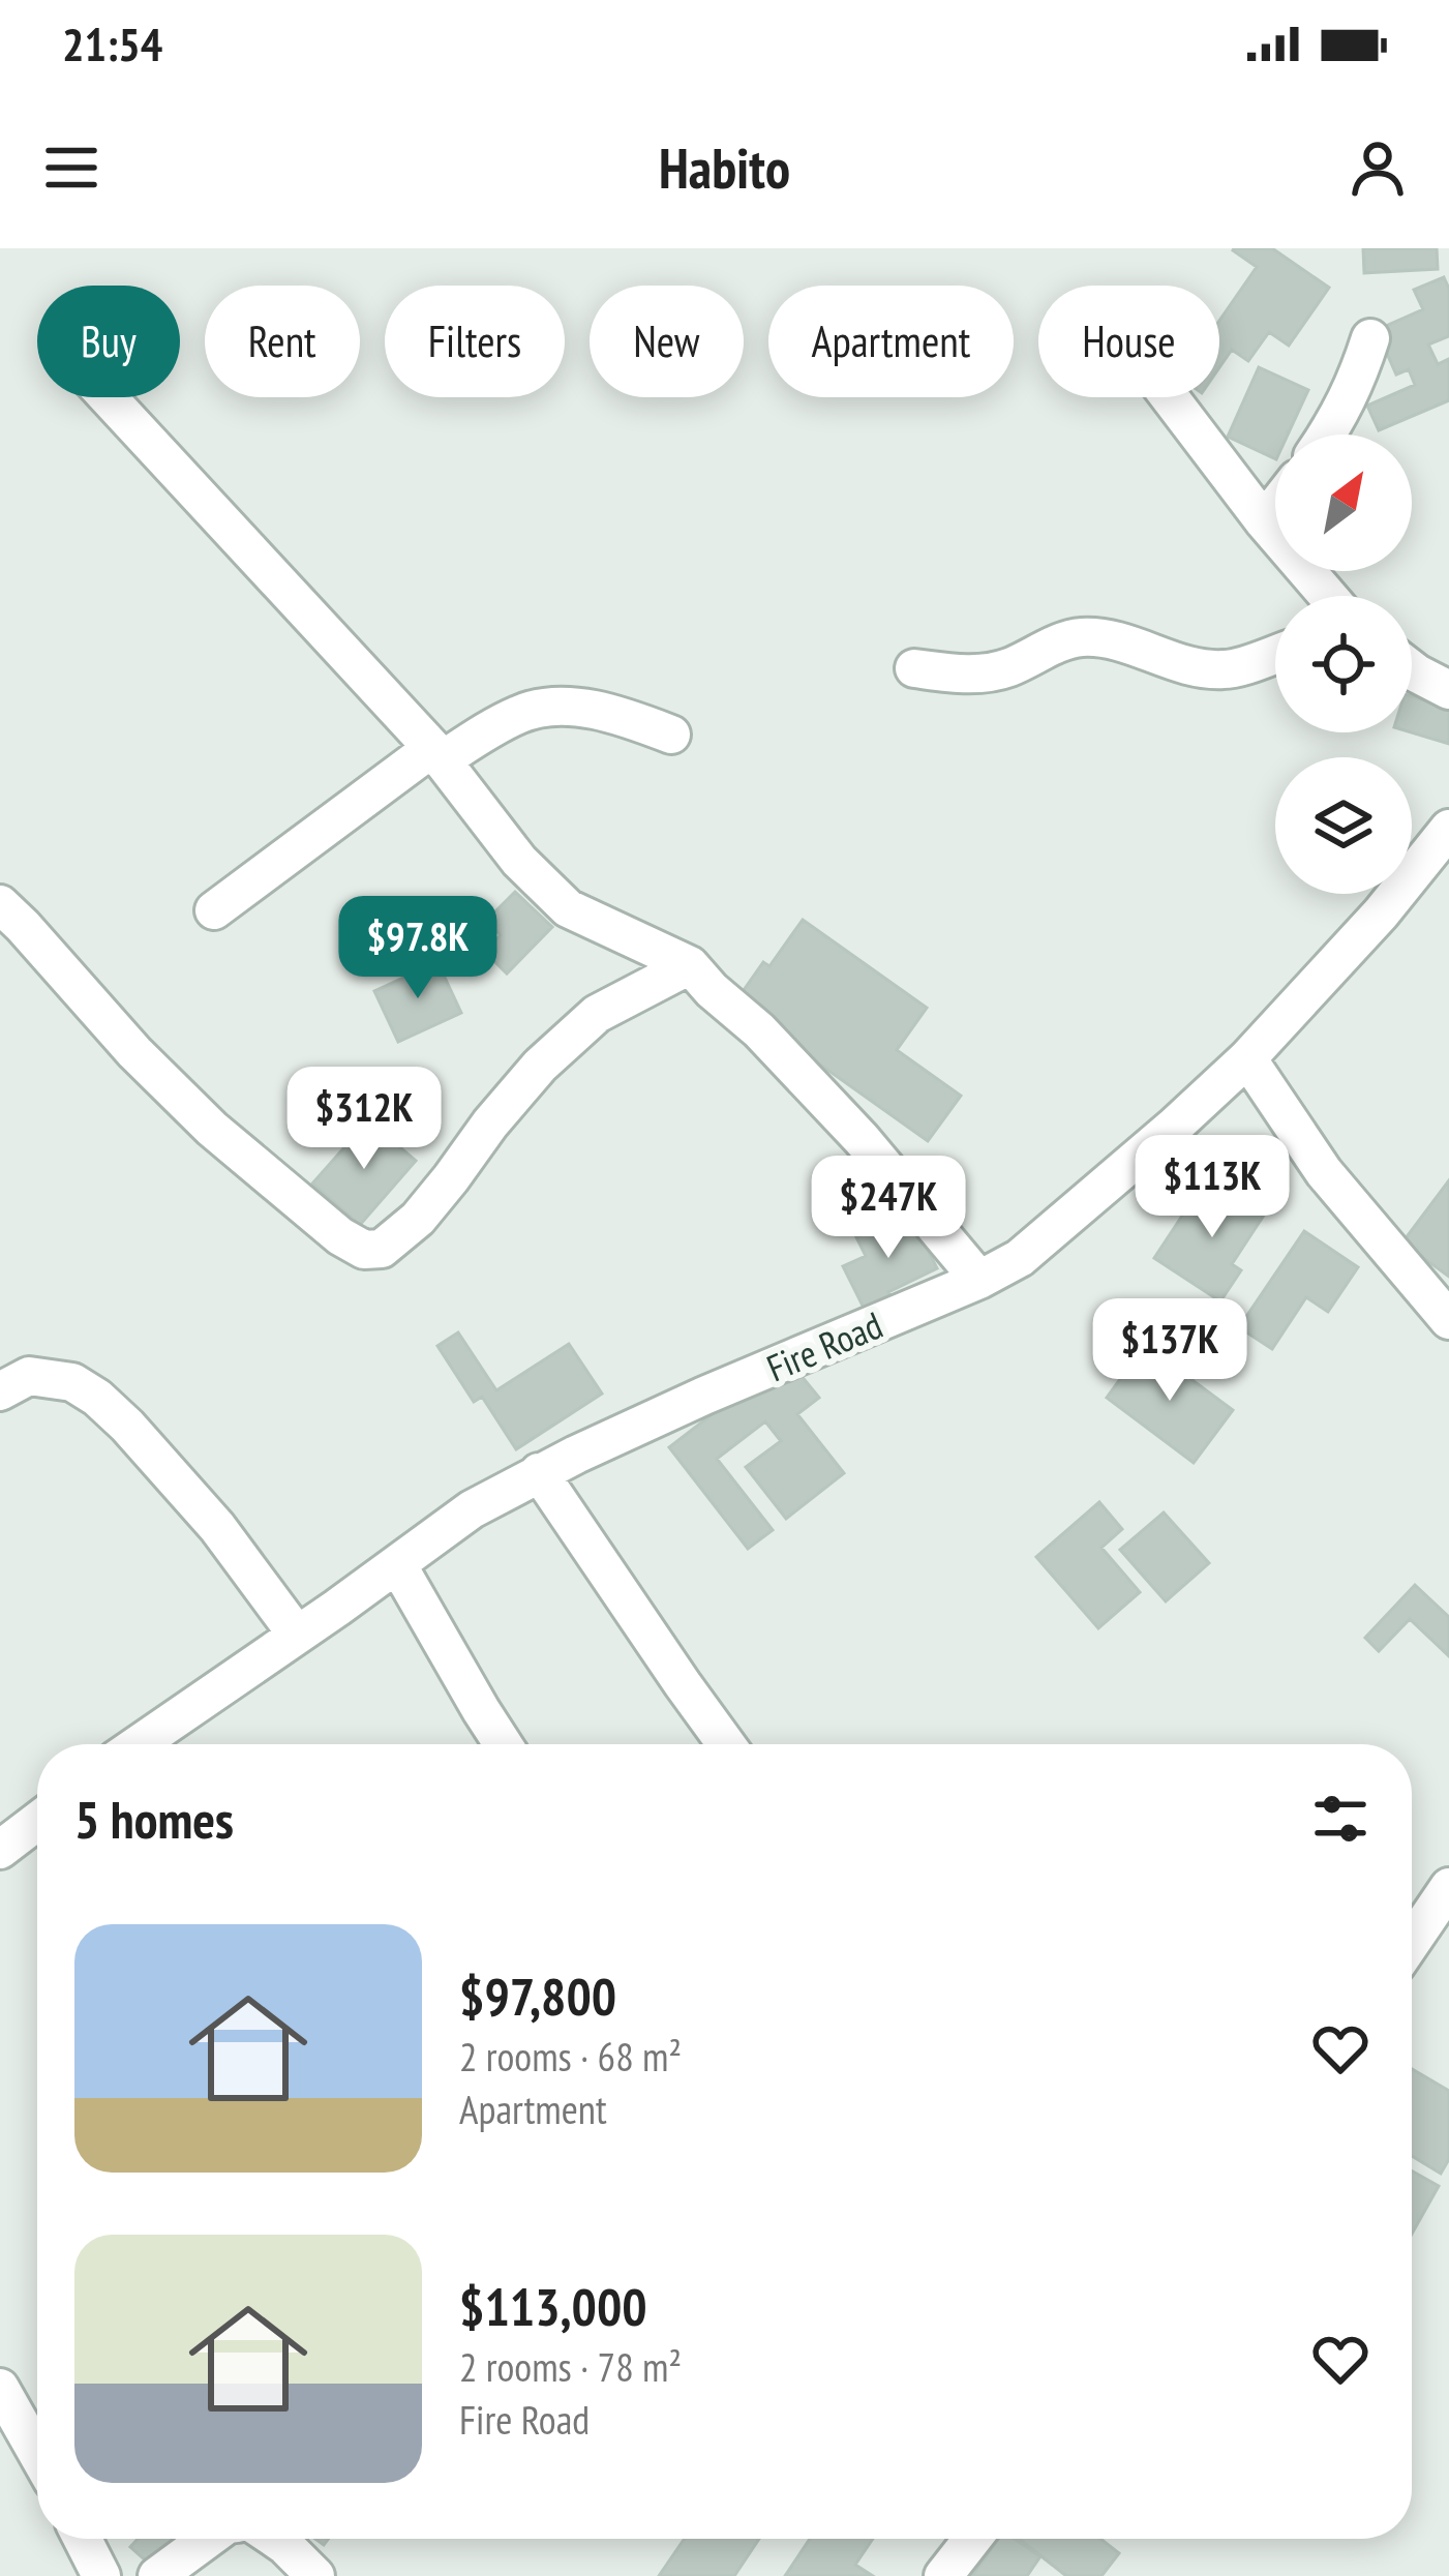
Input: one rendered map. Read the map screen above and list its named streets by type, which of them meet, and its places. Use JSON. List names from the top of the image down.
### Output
{
  "streets": {
    "street": ["Fire Road"]
  },
  "north": "top right",
  "page": {
    "status": "21:54",
    "header": "Habito",
    "chip": [
      "Buy",
      "Rent",
      "Filters",
      "New",
      "Apartment",
      "House"
    ],
    "price": [
      "$97.8K",
      "$312K",
      "$113K",
      "$247K",
      "$137K"
    ],
    "heading": "5 homes",
    "list": [
      {
        "name": "$97,800",
        "note": "2 rooms · 68 m² · Apartment"
      },
      {
        "name": "$113,000",
        "note": "2 rooms · 78 m² · Fire Road"
      }
    ]
  }
}
